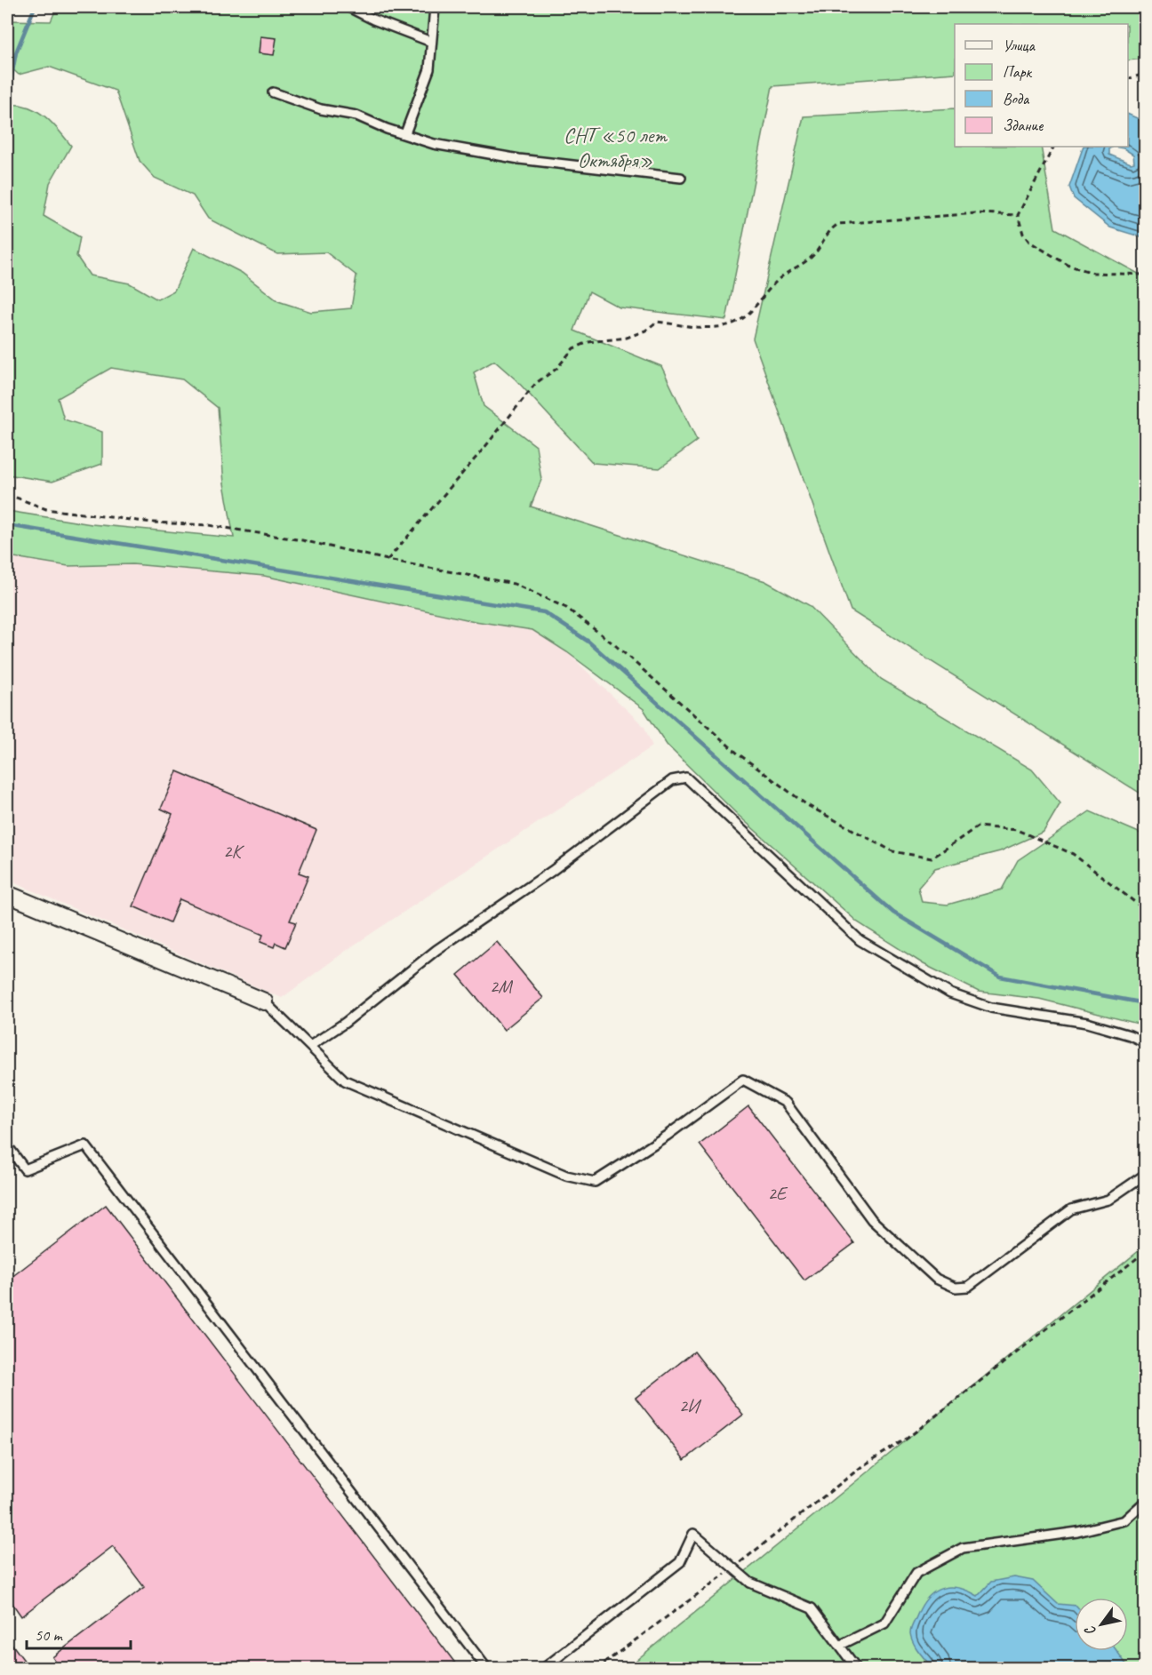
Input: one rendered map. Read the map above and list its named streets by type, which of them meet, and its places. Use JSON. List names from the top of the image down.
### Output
{
  "parks": ["СНТ «50 лет Октября»"],
  "house_numbers": [
    "2К",
    "2М",
    "2Е",
    "2И"
  ],
  "legend": [
    "Улица",
    "Парк",
    "Вода",
    "Здание"
  ],
  "scale_bar": "50 m",
  "north": "bottom left"
}
